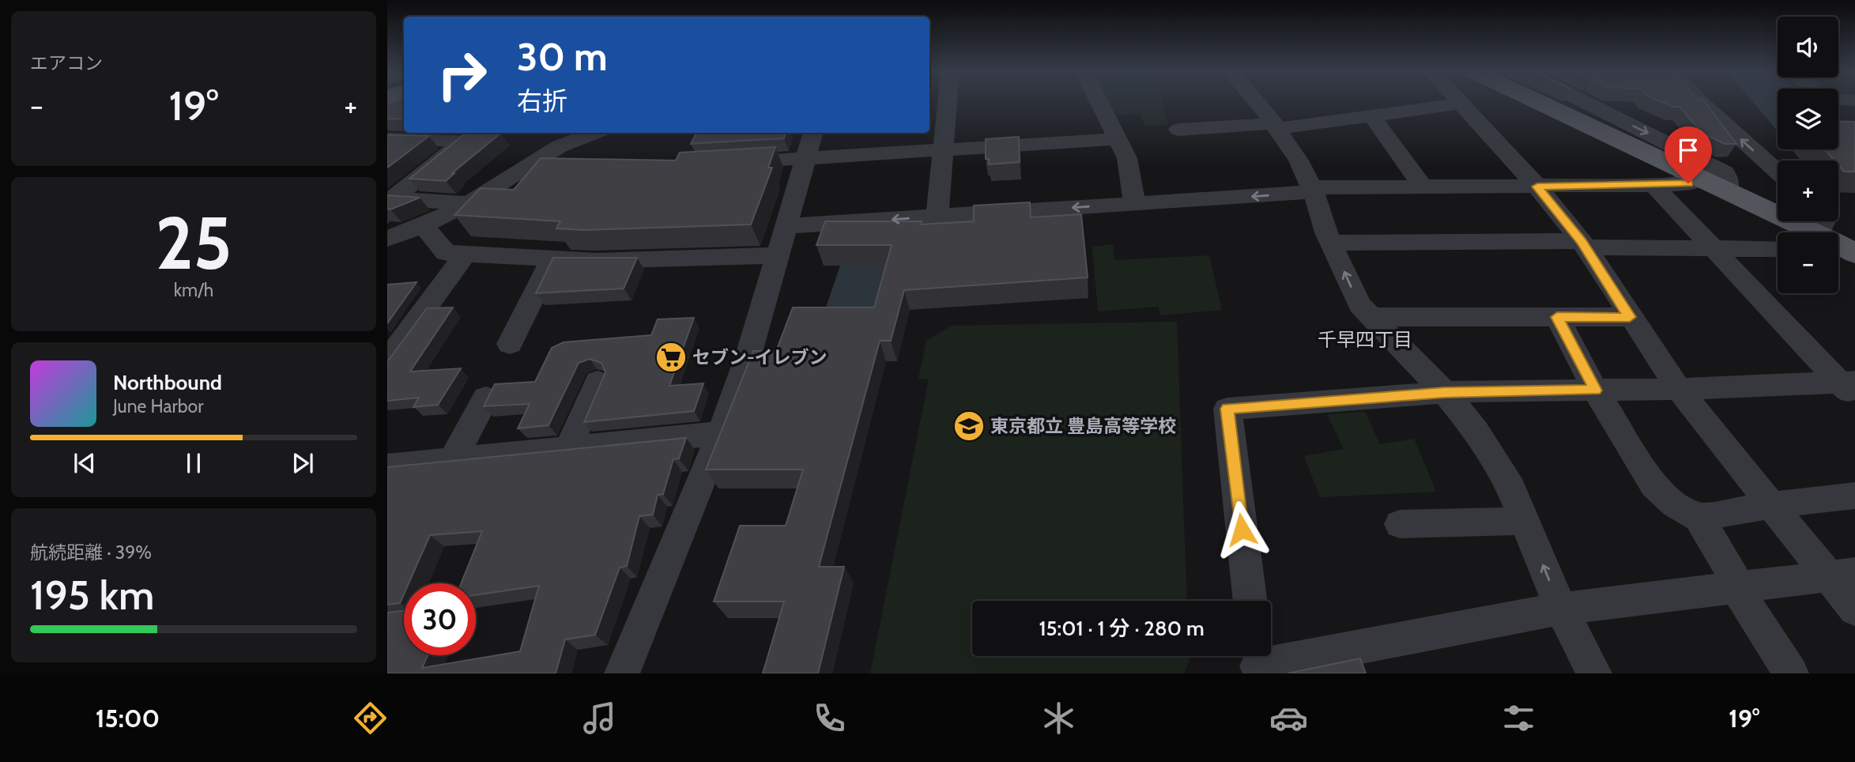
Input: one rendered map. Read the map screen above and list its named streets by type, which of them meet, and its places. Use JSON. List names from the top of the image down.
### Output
{
  "districts": ["千早四丁目"],
  "places": {
    "supermarket": ["セブン-イレブン"],
    "school or university": ["東京都立 豊島高等学校"]
  },
  "page": {
    "tile": [
      "エアコン",
      ["25", "km/h"],
      ["航続距離 · 39%", "195 km"]
    ],
    "map_buttons": ["+", "−"],
    "turn": ["30 m", "右折"],
    "heat": ["−", "19°", "+"],
    "song": ["Northbound", "June Harbor"],
    "limit": "30",
    "trip": "15:01 · 1 分 · 280 m",
    "tabs": ["15:00", "19°"]
  }
}
